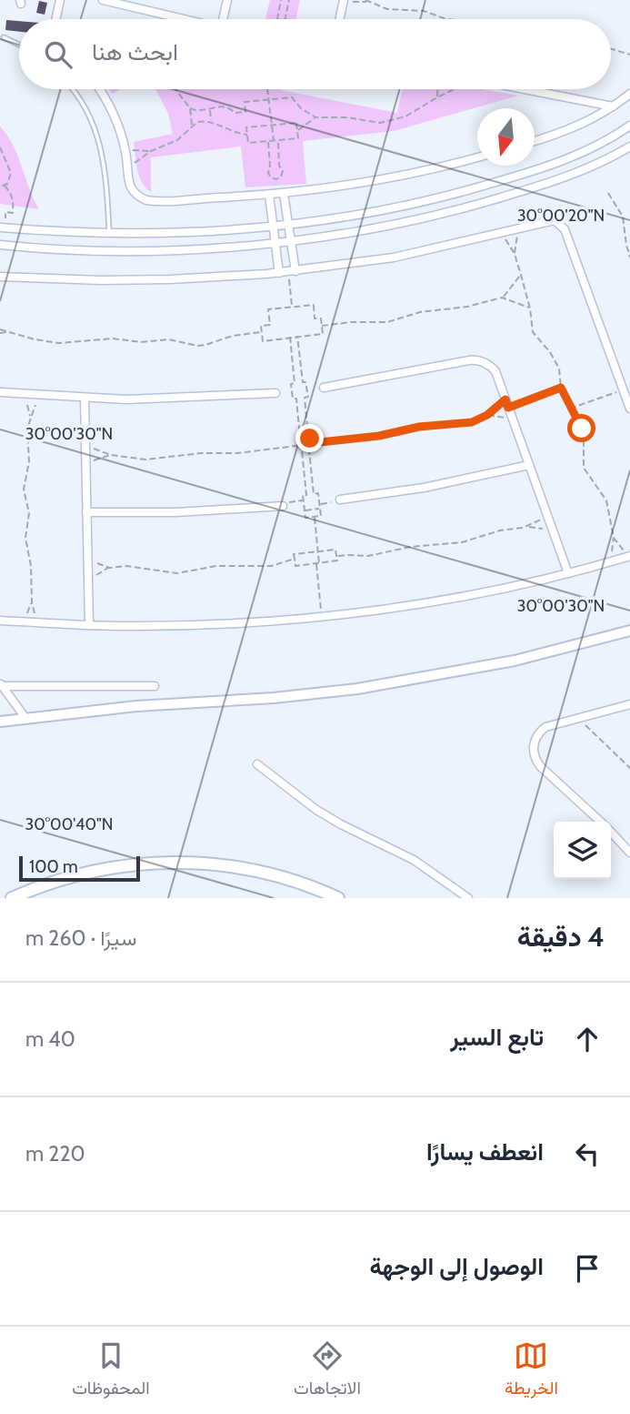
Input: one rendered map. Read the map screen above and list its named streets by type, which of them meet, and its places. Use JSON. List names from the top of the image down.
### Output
{
  "scale_bar": "100 m",
  "north": "bottom",
  "page": {
    "search": "ابحث هنا",
    "scale": "100 m",
    "heading": ["4 دقيقة", "سيرًا · 260 m"],
    "list": [
      ["تابع السير", "40 m"],
      ["انعطف يسارًا", "220 m"],
      "الوصول إلى الوجهة"
    ],
    "nav": ["الخريطة", "الاتجاهات", "المحفوظات"]
  },
  "coordinates": ["30°00'20\"N", "30°00'30\"N", "30°00'40\"N"]
}
